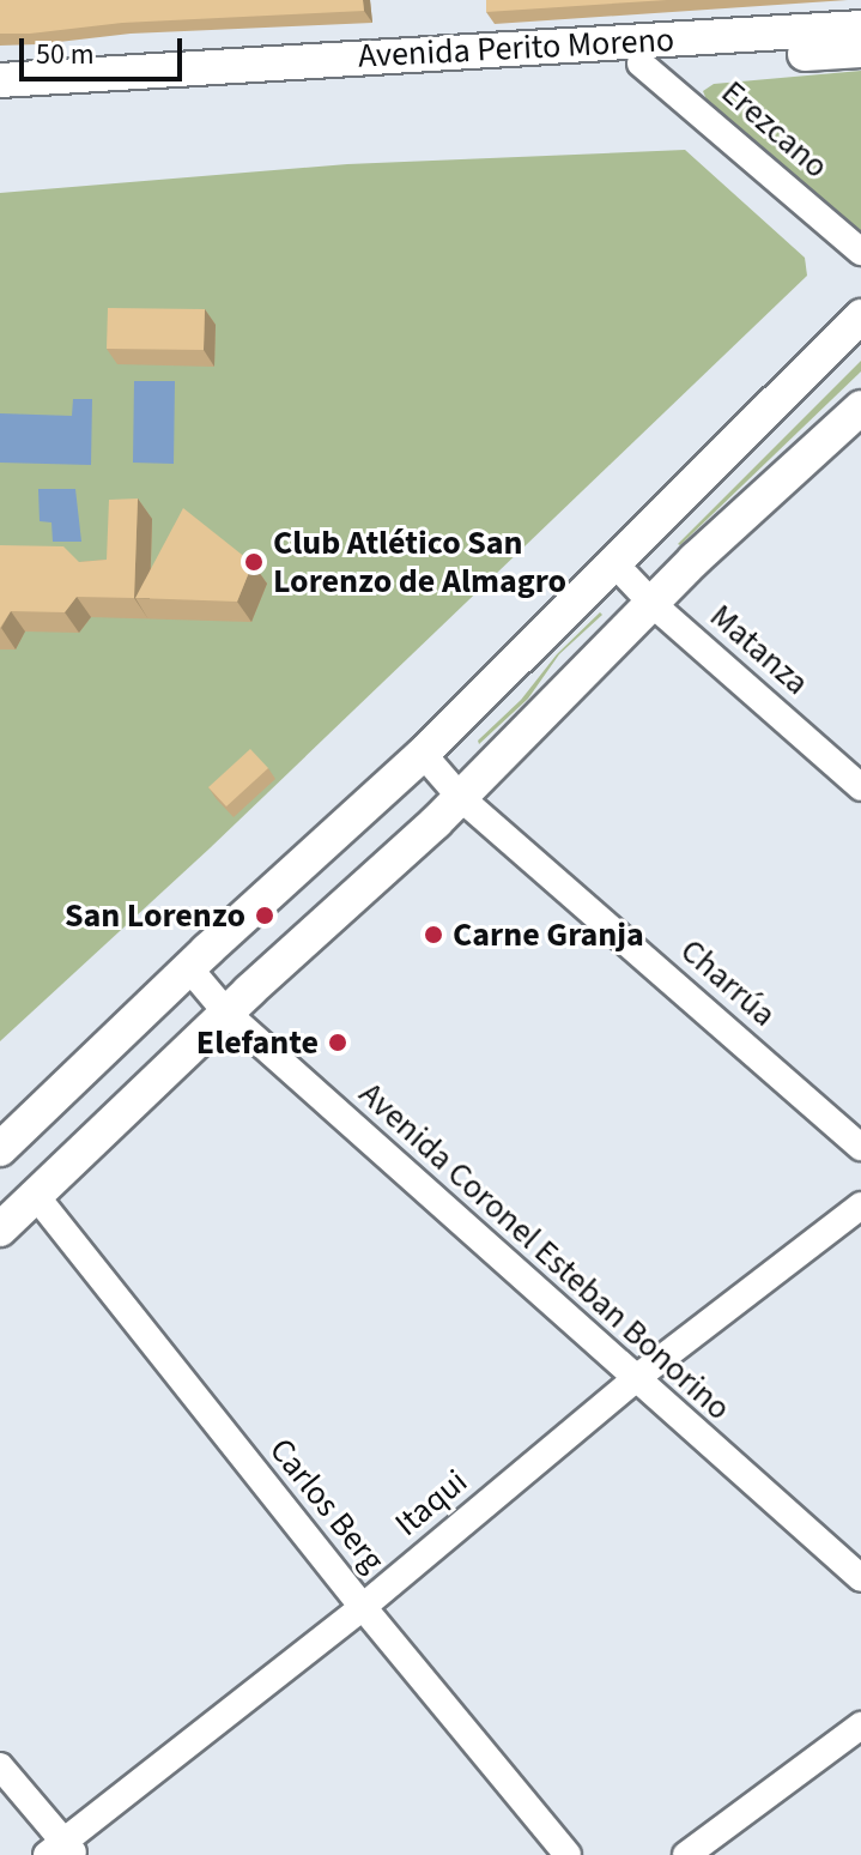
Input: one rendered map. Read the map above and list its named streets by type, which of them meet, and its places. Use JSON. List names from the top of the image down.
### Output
{
  "streets": {
    "main road": ["Avenida Perito Moreno"],
    "street": [
      "Erezcano",
      "Matanza",
      "Charrúa",
      "Avenida Coronel Esteban Bonorino",
      "Itaqui",
      "Carlos Berg"
    ]
  },
  "crossings": [
    ["Avenida Perito Moreno", "Erezcano"],
    ["Avenida Coronel Esteban Bonorino", "Itaqui"],
    ["Itaqui", "Carlos Berg"]
  ],
  "places": [
    "Club Atlético San Lorenzo de Almagro",
    "San Lorenzo",
    "Carne Granja",
    "Elefante"
  ],
  "scale_bar": "50 m"
}
